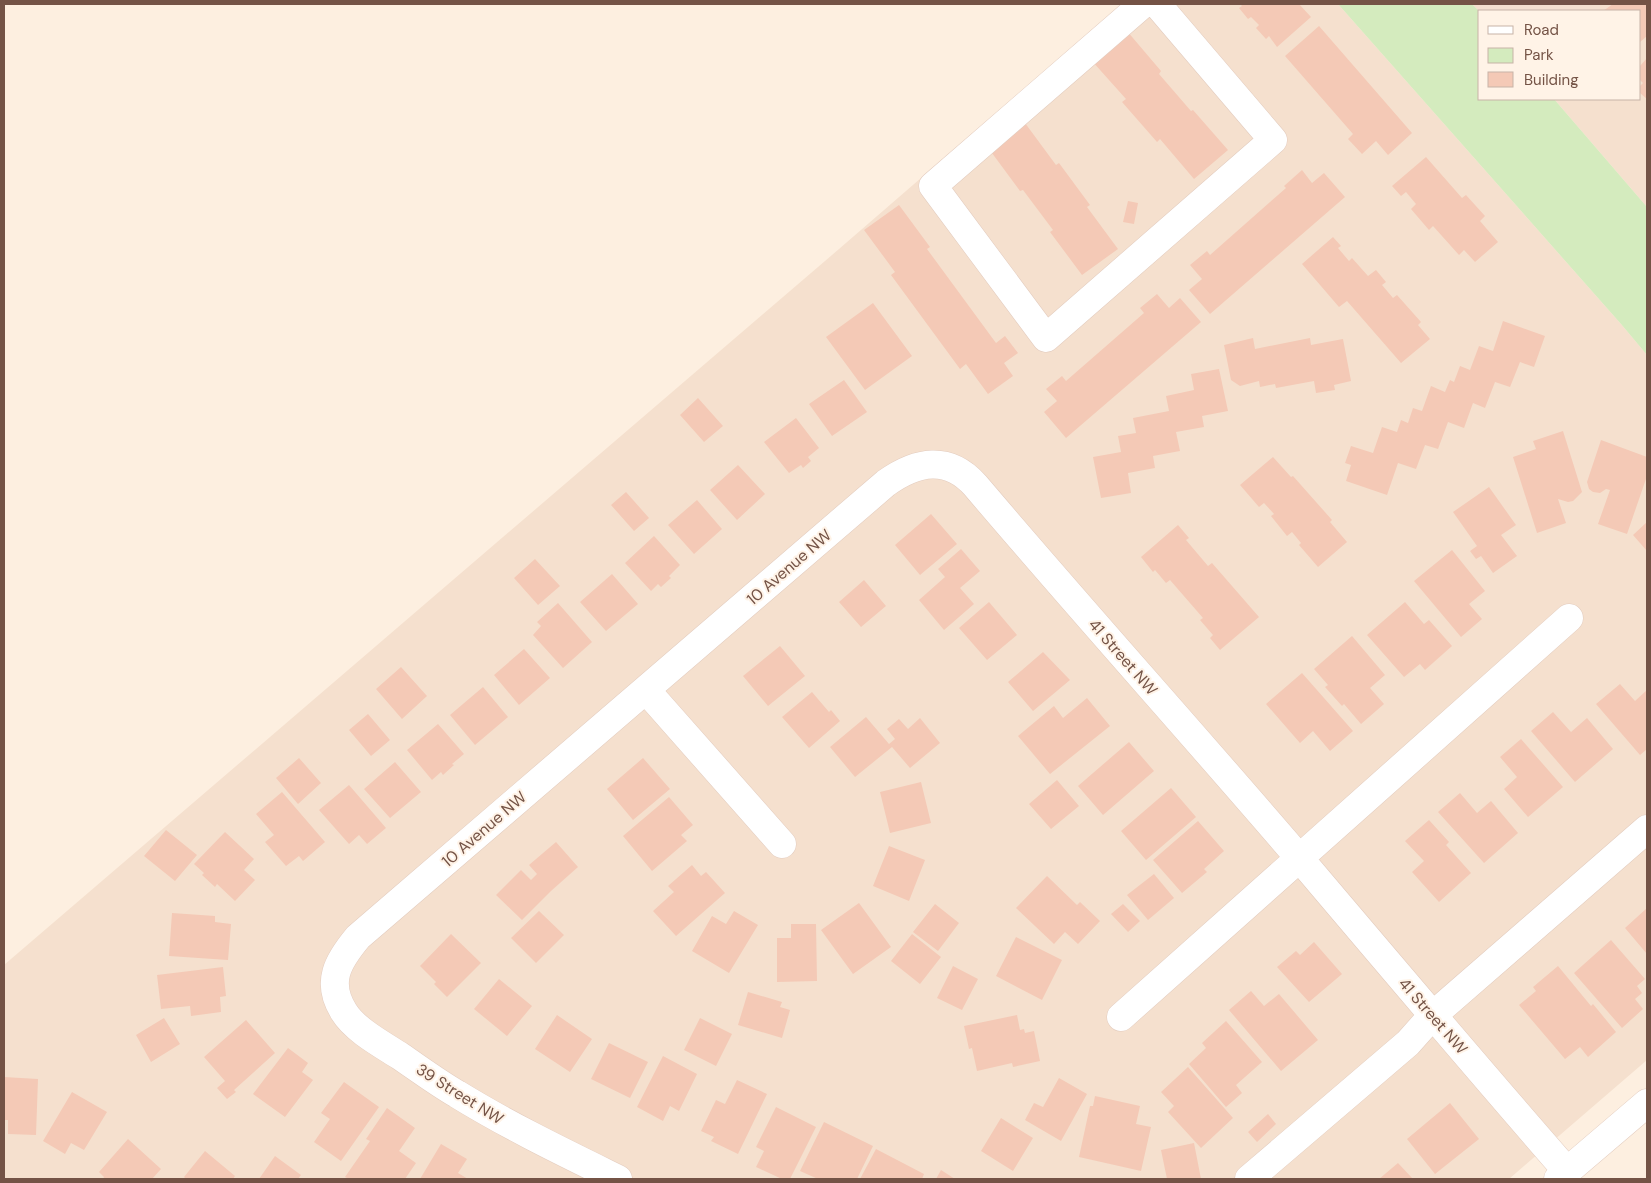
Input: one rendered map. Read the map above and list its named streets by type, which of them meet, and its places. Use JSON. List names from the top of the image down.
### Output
{
  "streets": {
    "street": ["10 Avenue NW", "41 Street NW", "39 Street NW"]
  },
  "crossings": [
    ["10 Avenue NW", "41 Street NW"],
    ["10 Avenue NW", "39 Street NW"]
  ],
  "legend": ["Road", "Park", "Building"]
}
